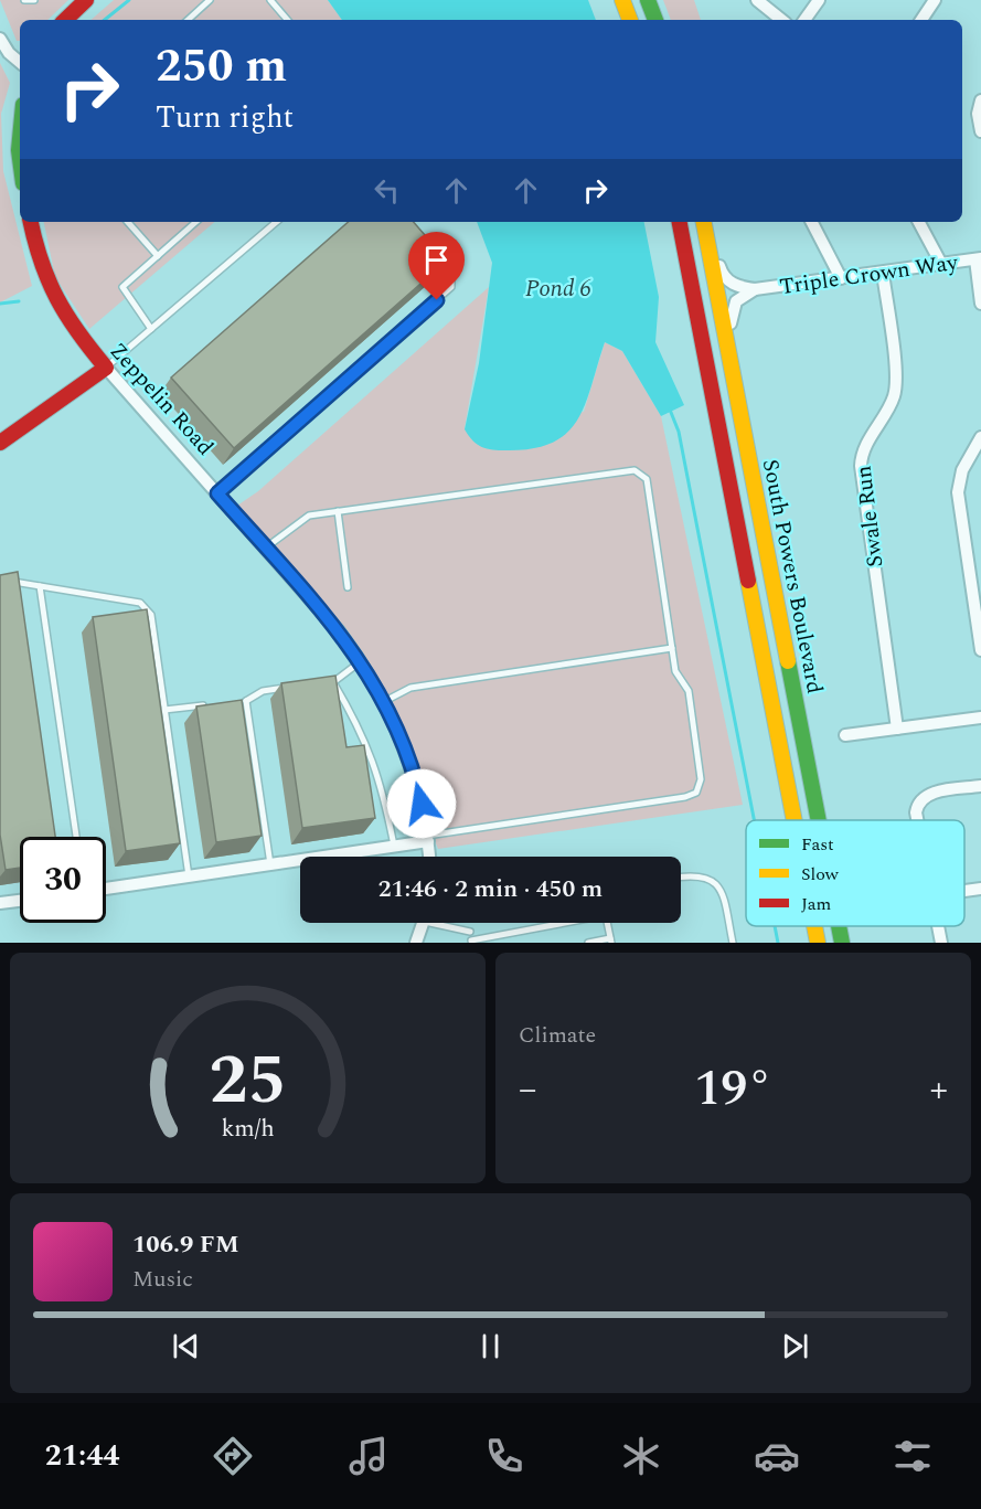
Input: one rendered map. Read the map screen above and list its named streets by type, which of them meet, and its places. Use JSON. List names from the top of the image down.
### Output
{
  "streets": {
    "main road": ["Zeppelin Road", "South Powers Boulevard"],
    "street": ["Triple Crown Way", "Swale Run"]
  },
  "crossings": [
    ["Triple Crown Way", "Swale Run"],
    ["Triple Crown Way", "South Powers Boulevard"]
  ],
  "water": ["Pond 6"],
  "legend": ["Fast", "Slow", "Jam"],
  "page": {
    "turn": ["250 m", "Turn right"],
    "limit": "30",
    "trip": "21:46 · 2 min · 450 m",
    "tile": "Climate",
    "heat": ["−", "19°", "+"],
    "song": ["106.9 FM", "Music"],
    "tabs": "21:44",
    "gauge": ["25", "km/h"]
  }
}
